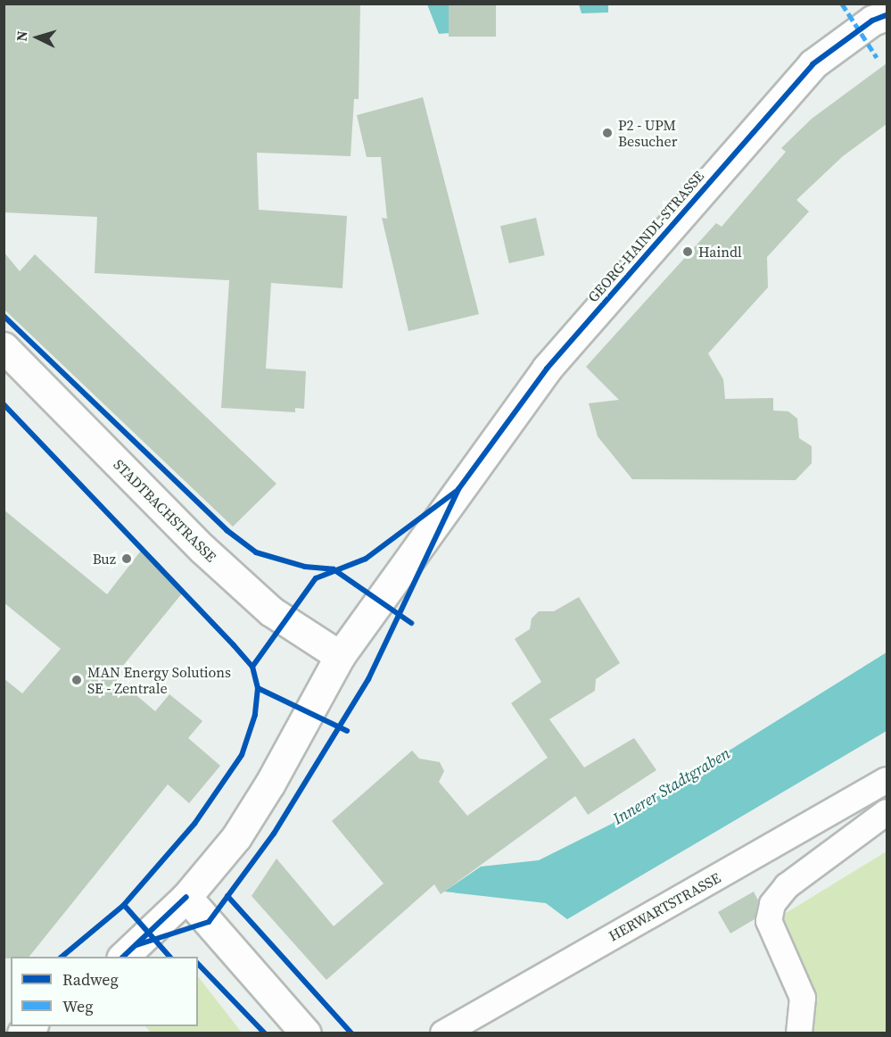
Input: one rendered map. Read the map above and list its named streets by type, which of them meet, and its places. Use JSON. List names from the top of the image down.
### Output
{
  "streets": {
    "street": ["GEORG-HAINDL-STRASSE", "STADTBACHSTRASSE", "HERWARTSTRASSE"]
  },
  "crossings": [
    ["GEORG-HAINDL-STRASSE", "STADTBACHSTRASSE"]
  ],
  "water": ["Innerer Stadtgraben"],
  "places": [
    "P2 - UPM Besucher",
    "Haindl",
    "Buz",
    "MAN Energy Solutions SE - Zentrale"
  ],
  "legend": ["Radweg", "Weg"],
  "north": "left"
}
